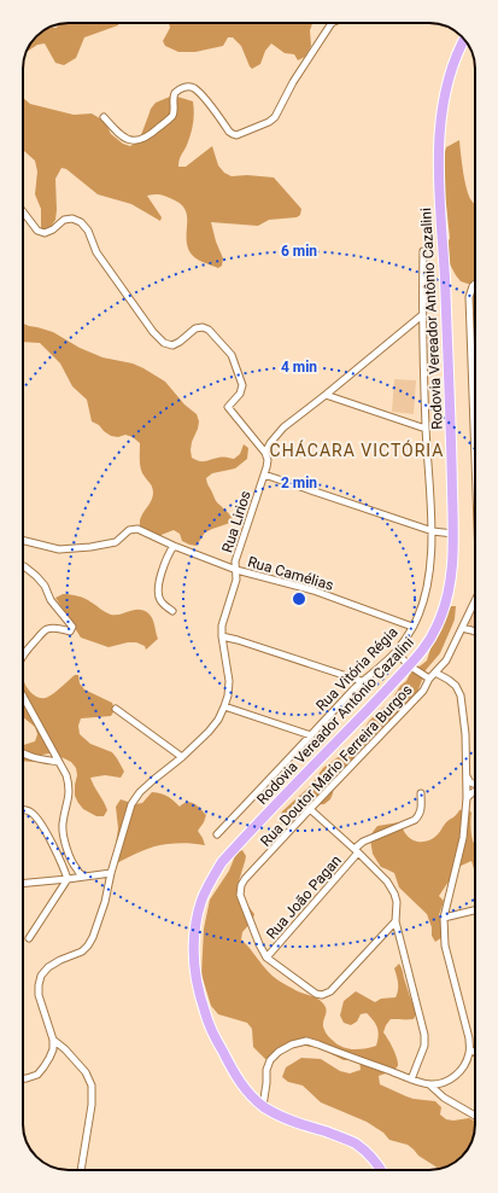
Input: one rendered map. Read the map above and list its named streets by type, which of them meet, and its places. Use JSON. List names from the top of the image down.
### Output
{
  "streets": {
    "main road": ["Rodovia Vereador Antônio Cazalini"],
    "street": [
      "Rua Lirios",
      "Rua Camélias",
      "Rua Vitória Régia",
      "Rua Doutor Mario Ferreira Burgos",
      "Rua João Pagan"
    ]
  },
  "crossings": [
    ["Rua Lirios", "Rua Camélias"],
    ["Rua Lirios", "Rua Vitória Régia"],
    ["Rua Camélias", "Rua Vitória Régia"],
    ["Rua Doutor Mario Ferreira Burgos", "Rua João Pagan"]
  ],
  "districts": ["CHÁCARA VICTÓRIA"],
  "rings": ["6 min", "4 min", "2 min"]
}
